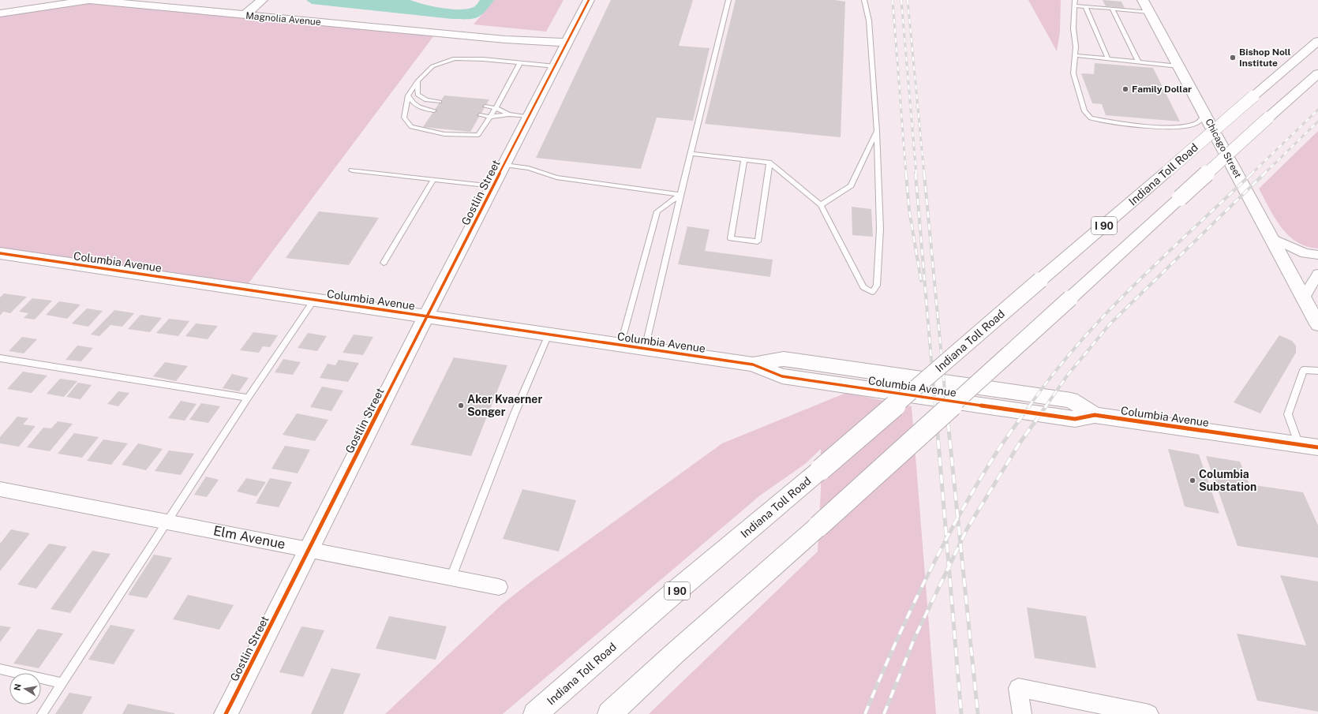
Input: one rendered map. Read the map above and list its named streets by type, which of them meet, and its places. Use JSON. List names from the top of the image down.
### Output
{
  "streets": {
    "main road": [
      "Magnolia Avenue",
      "Chicago Street",
      "Indiana Toll Road",
      "Gostlin Street",
      "I 90",
      "Columbia Avenue"
    ],
    "street": ["Elm Avenue"]
  },
  "crossings": [
    ["Magnolia Avenue", "Gostlin Street"],
    ["Gostlin Street", "Columbia Avenue"],
    ["Gostlin Street", "Elm Avenue"]
  ],
  "places": [
    "Bishop Noll Institute",
    "Family Dollar",
    "Aker Kvaerner Songer",
    "Columbia Substation"
  ],
  "north": "left"
}
